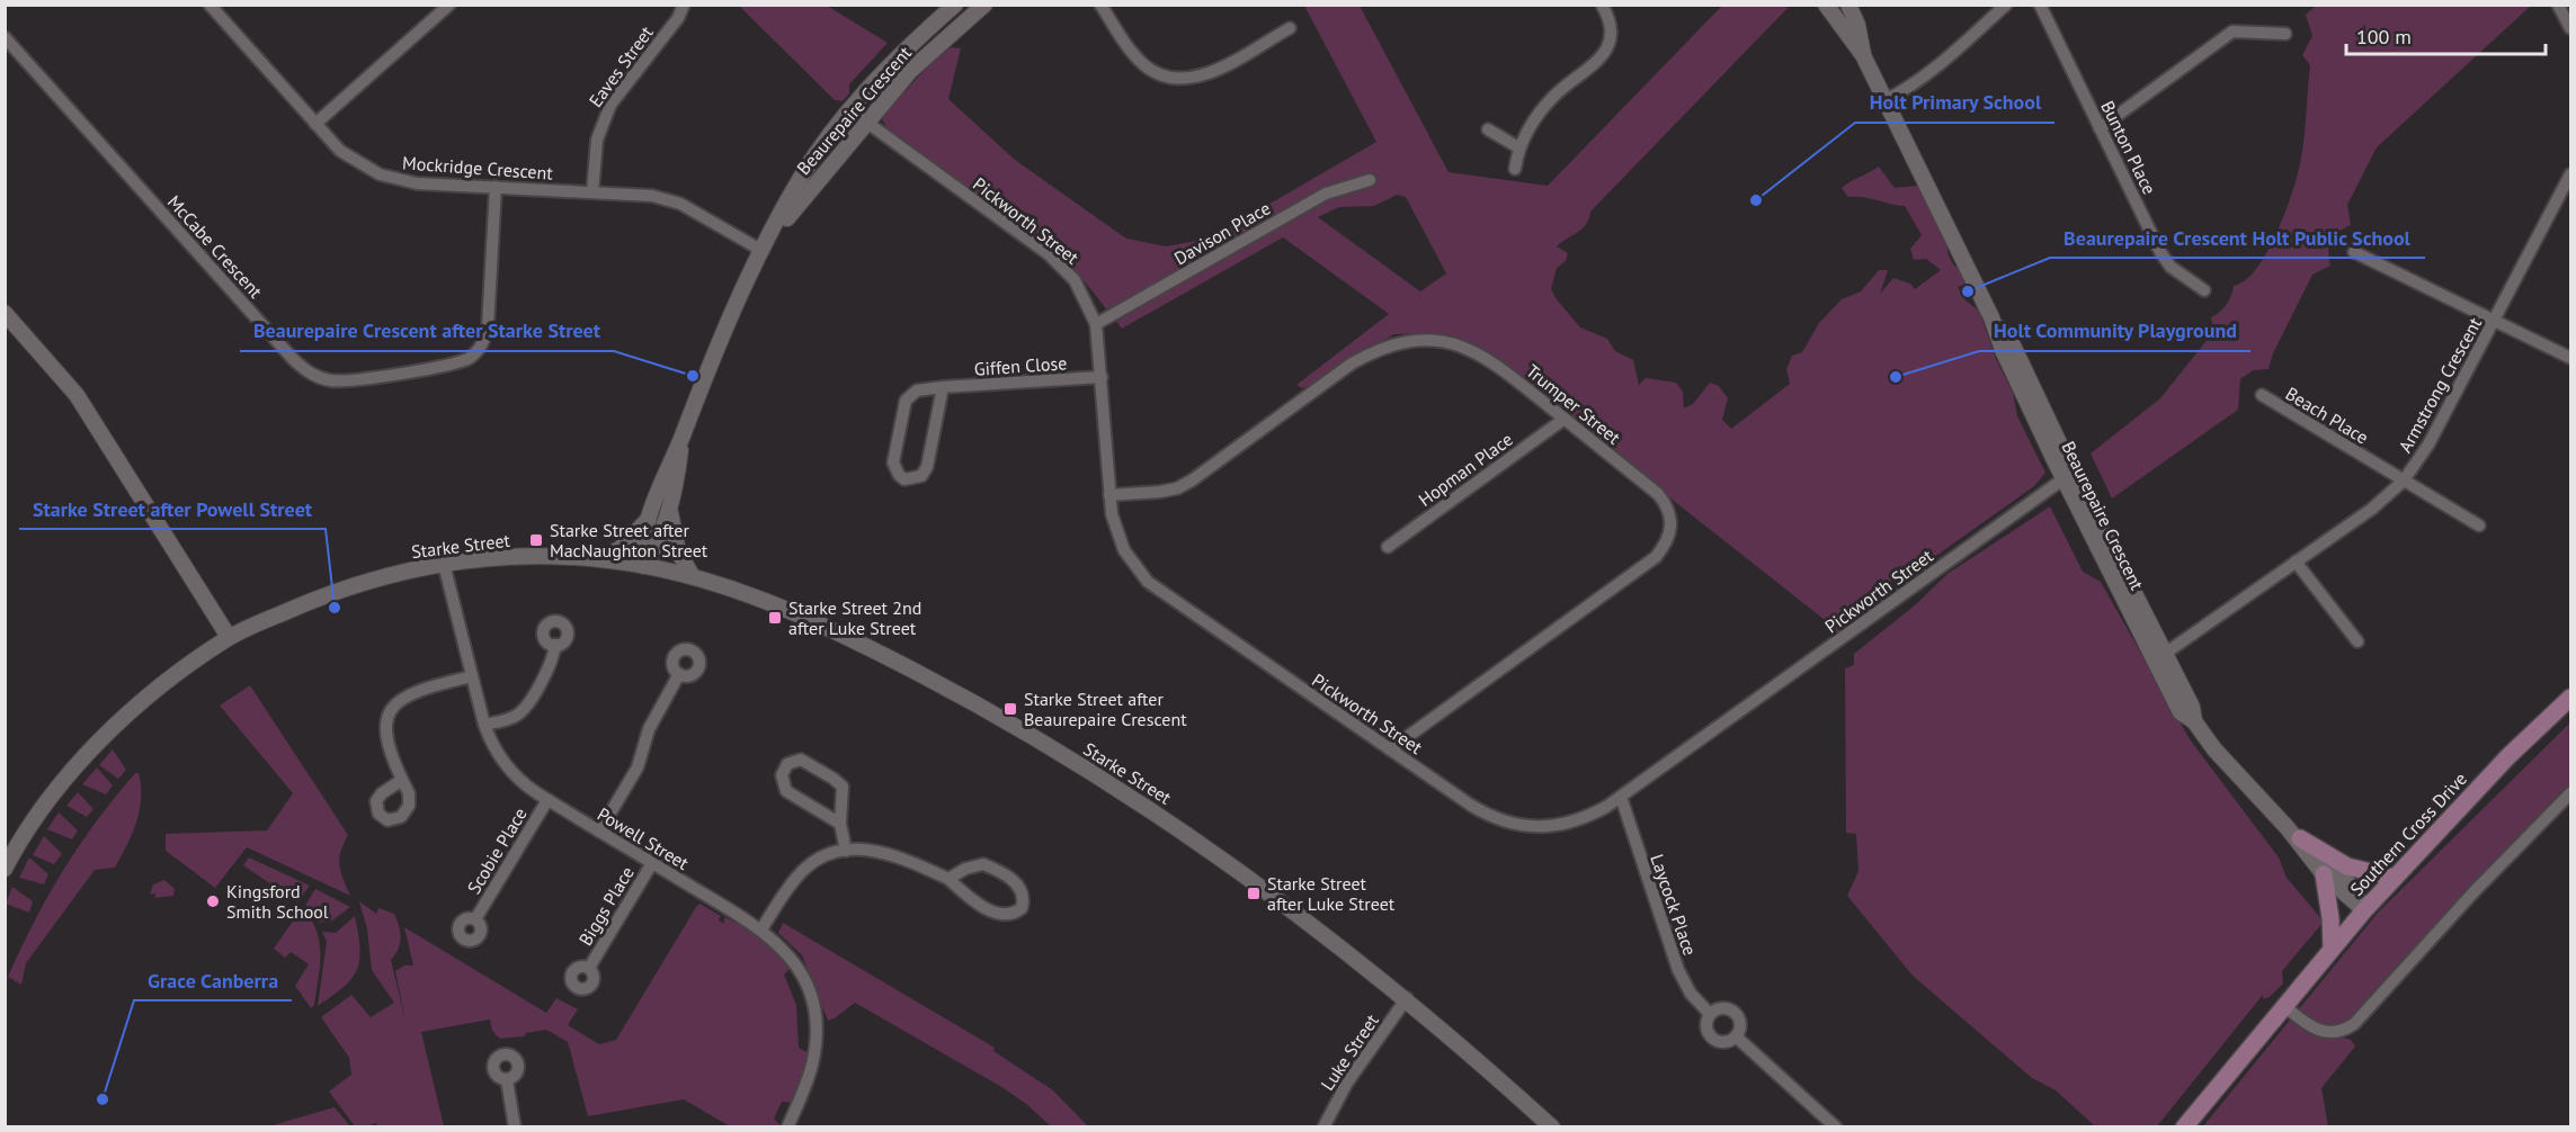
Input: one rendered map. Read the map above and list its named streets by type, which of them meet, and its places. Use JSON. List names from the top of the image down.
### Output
{
  "streets": {
    "main road": ["Southern Cross Drive"],
    "street": [
      "Eaves Street",
      "Beaurepaire Crescent",
      "Bunton Place",
      "Mockridge Crescent",
      "Pickworth Street",
      "Davison Place",
      "McCabe Crescent",
      "Giffen Close",
      "Armstrong Crescent",
      "Trumper Street",
      "Beach Place",
      "Hopman Place",
      "Starke Street",
      "Powell Street",
      "Scobie Place",
      "Laycock Place",
      "Biggs Place",
      "Luke Street"
    ]
  },
  "crossings": [
    ["Eaves Street", "Mockridge Crescent"],
    ["Beaurepaire Crescent", "Mockridge Crescent"],
    ["Beaurepaire Crescent", "Pickworth Street"],
    ["Beaurepaire Crescent", "Armstrong Crescent"],
    ["Beaurepaire Crescent", "Starke Street"],
    ["Beaurepaire Crescent", "Southern Cross Drive"],
    ["Mockridge Crescent", "McCabe Crescent"],
    ["Pickworth Street", "Davison Place"],
    ["Pickworth Street", "Giffen Close"],
    ["Pickworth Street", "Trumper Street"],
    ["Pickworth Street", "Laycock Place"],
    ["Armstrong Crescent", "Beach Place"],
    ["Trumper Street", "Hopman Place"],
    ["Starke Street", "Powell Street"],
    ["Starke Street", "Luke Street"],
    ["Powell Street", "Scobie Place"],
    ["Powell Street", "Biggs Place"]
  ],
  "places": {
    "other": [
      "Holt Primary School",
      "Beaurepaire Crescent Holt Public School",
      "Beaurepaire Crescent after Starke Street",
      "Holt Community Playground",
      "Starke Street after Powell Street",
      "Kingsford Smith School",
      "Grace Canberra"
    ],
    "transit": [
      "Starke Street after MacNaughton Street",
      "Starke Street 2nd after Luke Street",
      "Starke Street after Beaurepaire Crescent",
      "Starke Street after Luke Street"
    ]
  },
  "scale_bar": "100 m"
}
